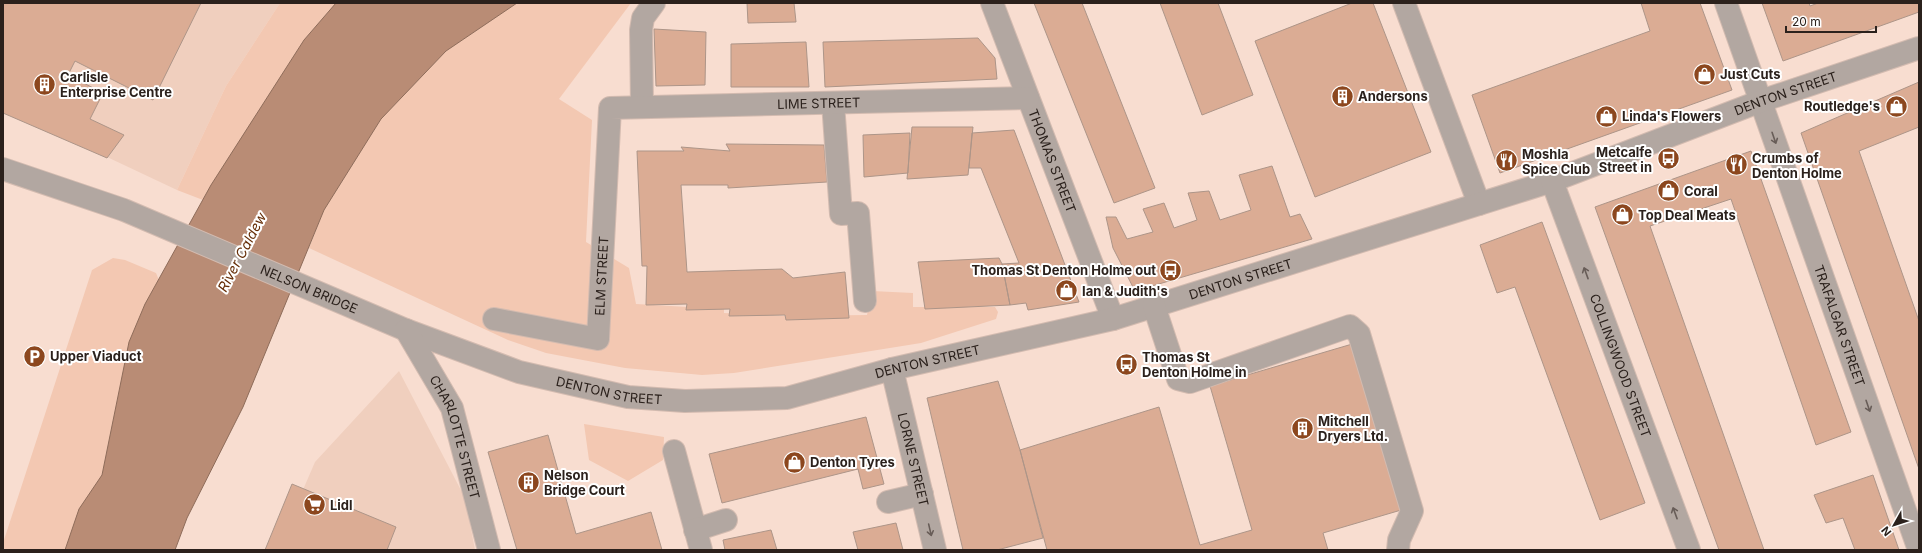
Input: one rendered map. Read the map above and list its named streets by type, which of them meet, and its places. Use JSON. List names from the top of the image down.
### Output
{
  "streets": {
    "street": [
      "DENTON STREET",
      "LIME STREET",
      "THOMAS STREET",
      "ELM STREET",
      "NELSON BRIDGE",
      "TRAFALGAR STREET",
      "COLLINGWOOD STREET",
      "CHARLOTTE STREET",
      "LORNE STREET"
    ]
  },
  "crossings": [
    ["DENTON STREET", "THOMAS STREET"],
    ["DENTON STREET", "NELSON BRIDGE"],
    ["DENTON STREET", "TRAFALGAR STREET"],
    ["DENTON STREET", "COLLINGWOOD STREET"],
    ["DENTON STREET", "CHARLOTTE STREET"],
    ["DENTON STREET", "LORNE STREET"],
    ["LIME STREET", "THOMAS STREET"],
    ["LIME STREET", "ELM STREET"],
    ["NELSON BRIDGE", "CHARLOTTE STREET"]
  ],
  "one_way": ["TRAFALGAR STREET", "COLLINGWOOD STREET"],
  "water": ["River Caldew"],
  "places": {
    "shop": [
      "Just Cuts",
      "Routledge's",
      "Linda's Flowers",
      "Coral",
      "Top Deal Meats",
      "Ian & Judith's",
      "Denton Tyres"
    ],
    "building": [
      "Carlisle Enterprise Centre",
      "Andersons",
      "Mitchell Dryers Ltd.",
      "Nelson Bridge Court"
    ],
    "bus stop": ["Metcalfe Street in", "Thomas St Denton Holme out", "Thomas St Denton Holme in"],
    "restaurant": ["Moshla Spice Club", "Crumbs of Denton Holme"],
    "parking": ["Upper Viaduct"],
    "supermarket": ["Lidl"]
  },
  "scale_bar": "20 m",
  "north": "bottom left"
}
